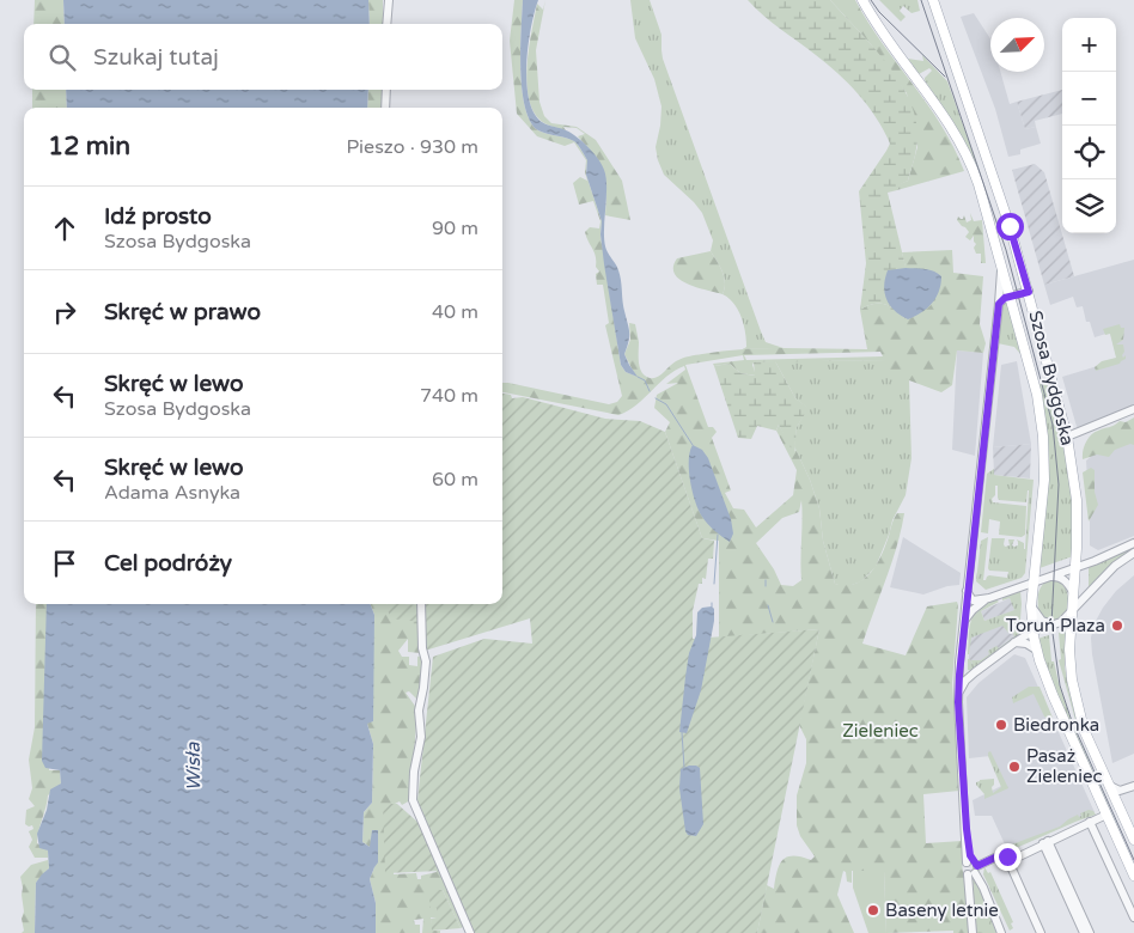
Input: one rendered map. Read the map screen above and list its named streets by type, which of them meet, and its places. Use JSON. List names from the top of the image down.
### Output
{
  "streets": {
    "main road": ["Szosa Bydgoska"]
  },
  "water": ["Wisła"],
  "parks": ["Zieleniec"],
  "places": [
    "Toruń Plaza",
    "Biedronka",
    "Pasaż Zieleniec",
    "Baseny letnie"
  ],
  "north": "top right",
  "page": {
    "map_buttons": ["+", "−"],
    "search": "Szukaj tutaj",
    "heading": ["12 min", "Pieszo · 930 m"],
    "list": [
      ["Idź prosto", "Szosa Bydgoska", "90 m"],
      ["Skręć w prawo", "40 m"],
      ["Skręć w lewo", "Szosa Bydgoska", "740 m"],
      ["Skręć w lewo", "Adama Asnyka", "60 m"],
      "Cel podróży"
    ]
  }
}
